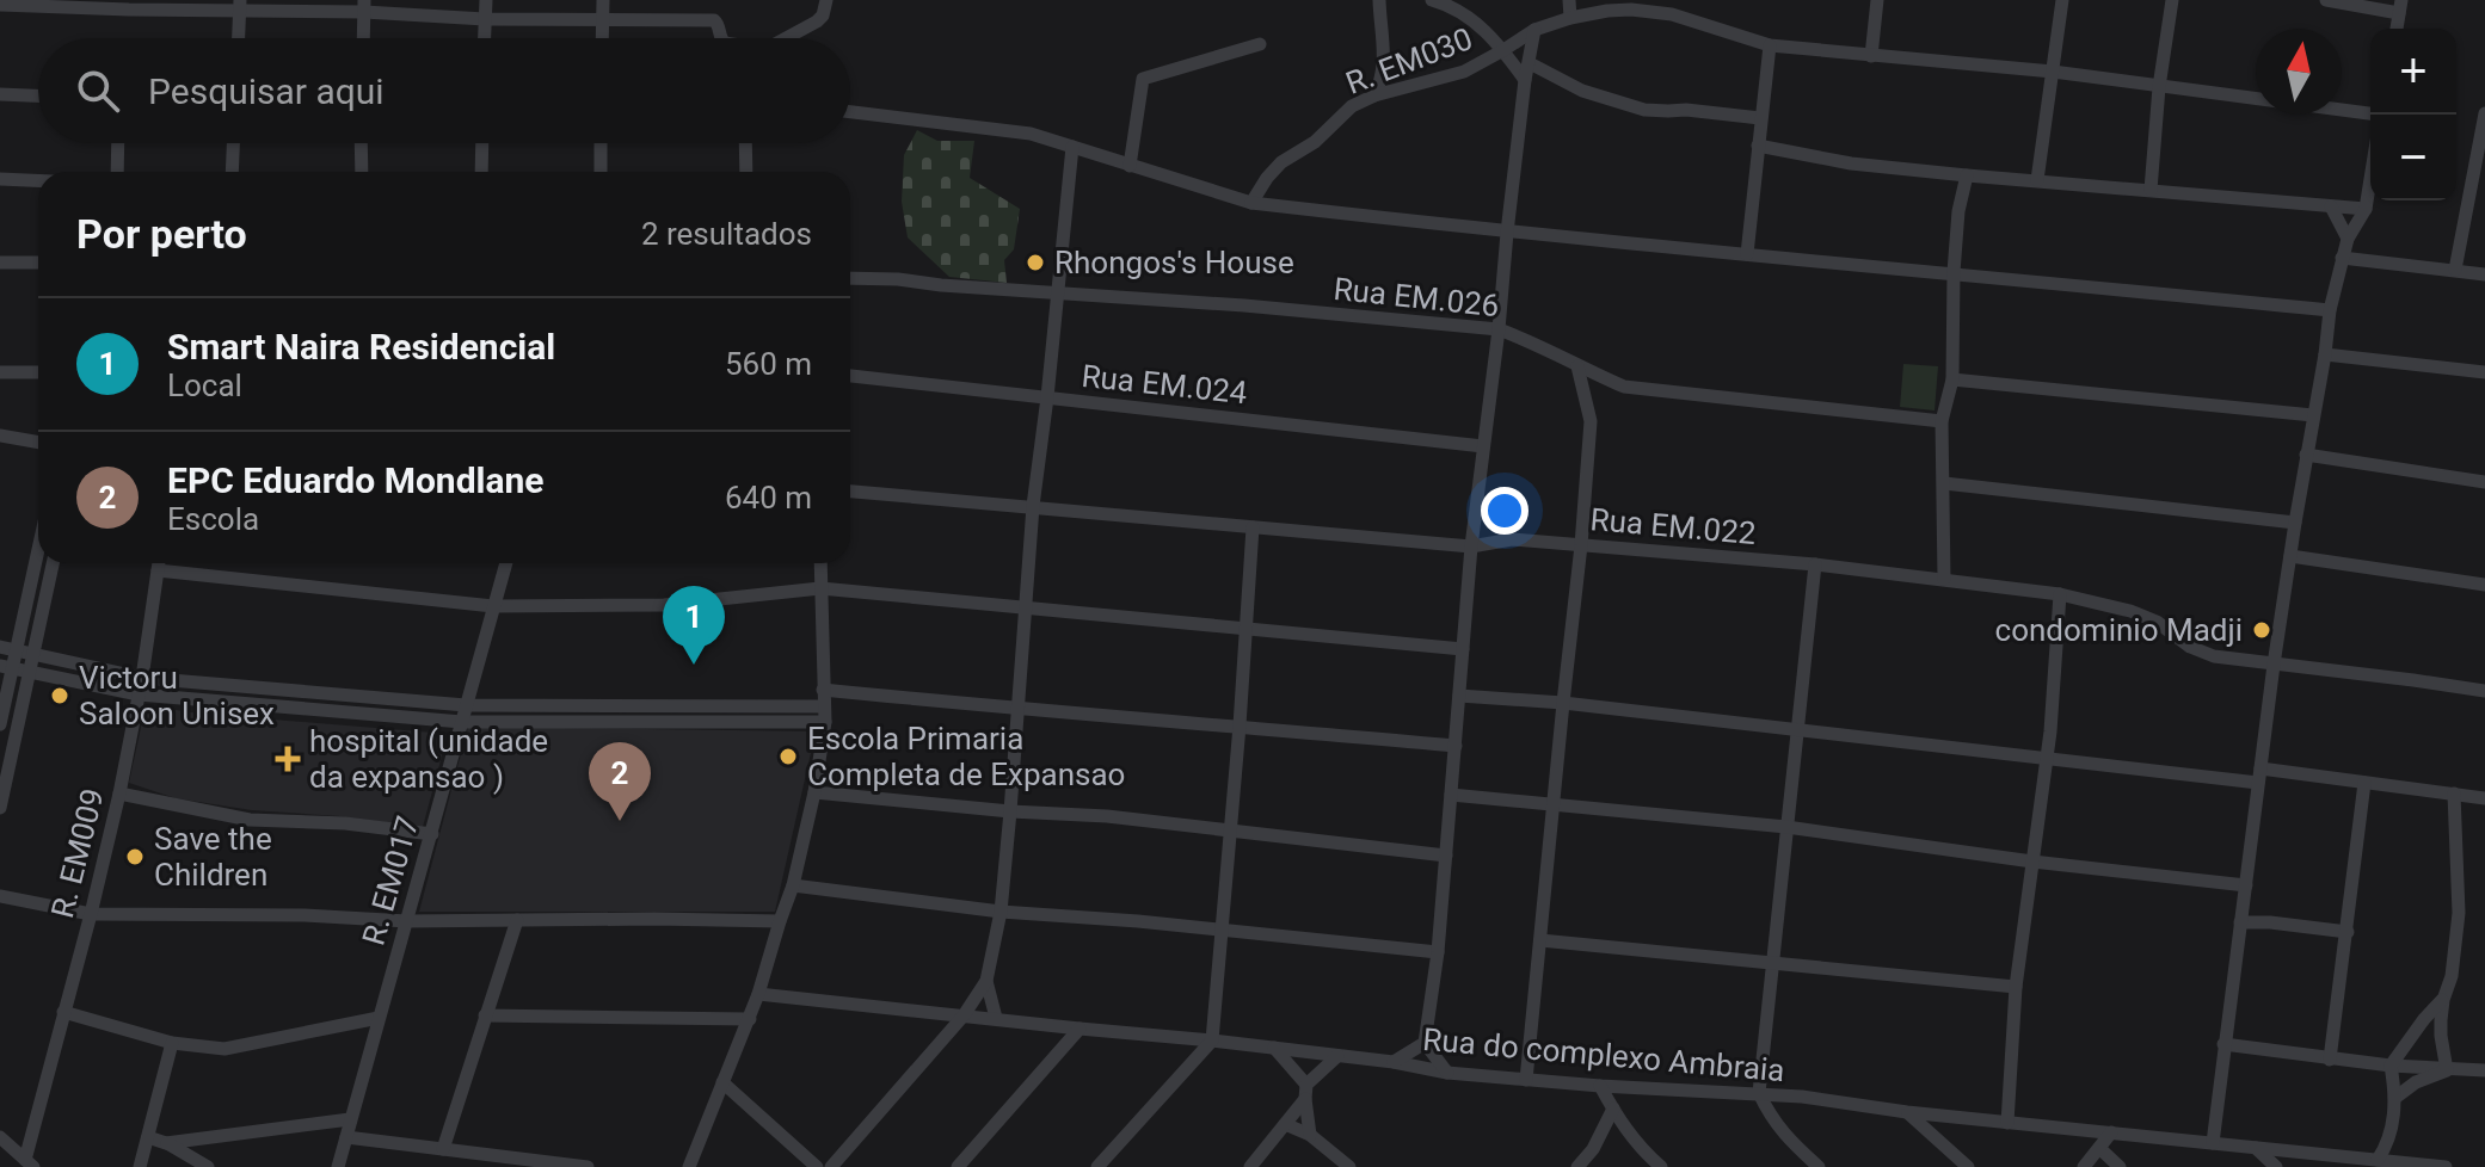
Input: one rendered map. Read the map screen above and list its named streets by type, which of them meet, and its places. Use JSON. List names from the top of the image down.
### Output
{
  "streets": {
    "street": [
      "R. EM030",
      "Rua EM.026",
      "Rua EM.024",
      "Rua EM.022",
      "R. EM009",
      "R. EM017",
      "Rua do complexo Ambraia"
    ]
  },
  "places": {
    "other": [
      "Rhongos's House",
      "condominio Madji",
      "Victoru Saloon Unisex",
      "Escola Primaria Completa de Expansao",
      "Save the Children"
    ],
    "health": ["hospital (unidade da expansao )"]
  },
  "north": "top",
  "page": {
    "map_buttons": ["+", "−"],
    "search": "Pesquisar aqui",
    "heading": ["Por perto", "2 resultados"],
    "list": [
      {
        "mark": "1",
        "name": "Smart Naira Residencial",
        "note": "Local",
        "value": "560 m"
      },
      {
        "mark": "2",
        "name": "EPC Eduardo Mondlane",
        "note": "Escola",
        "value": "640 m"
      }
    ],
    "pins": ["1", "2"]
  }
}
